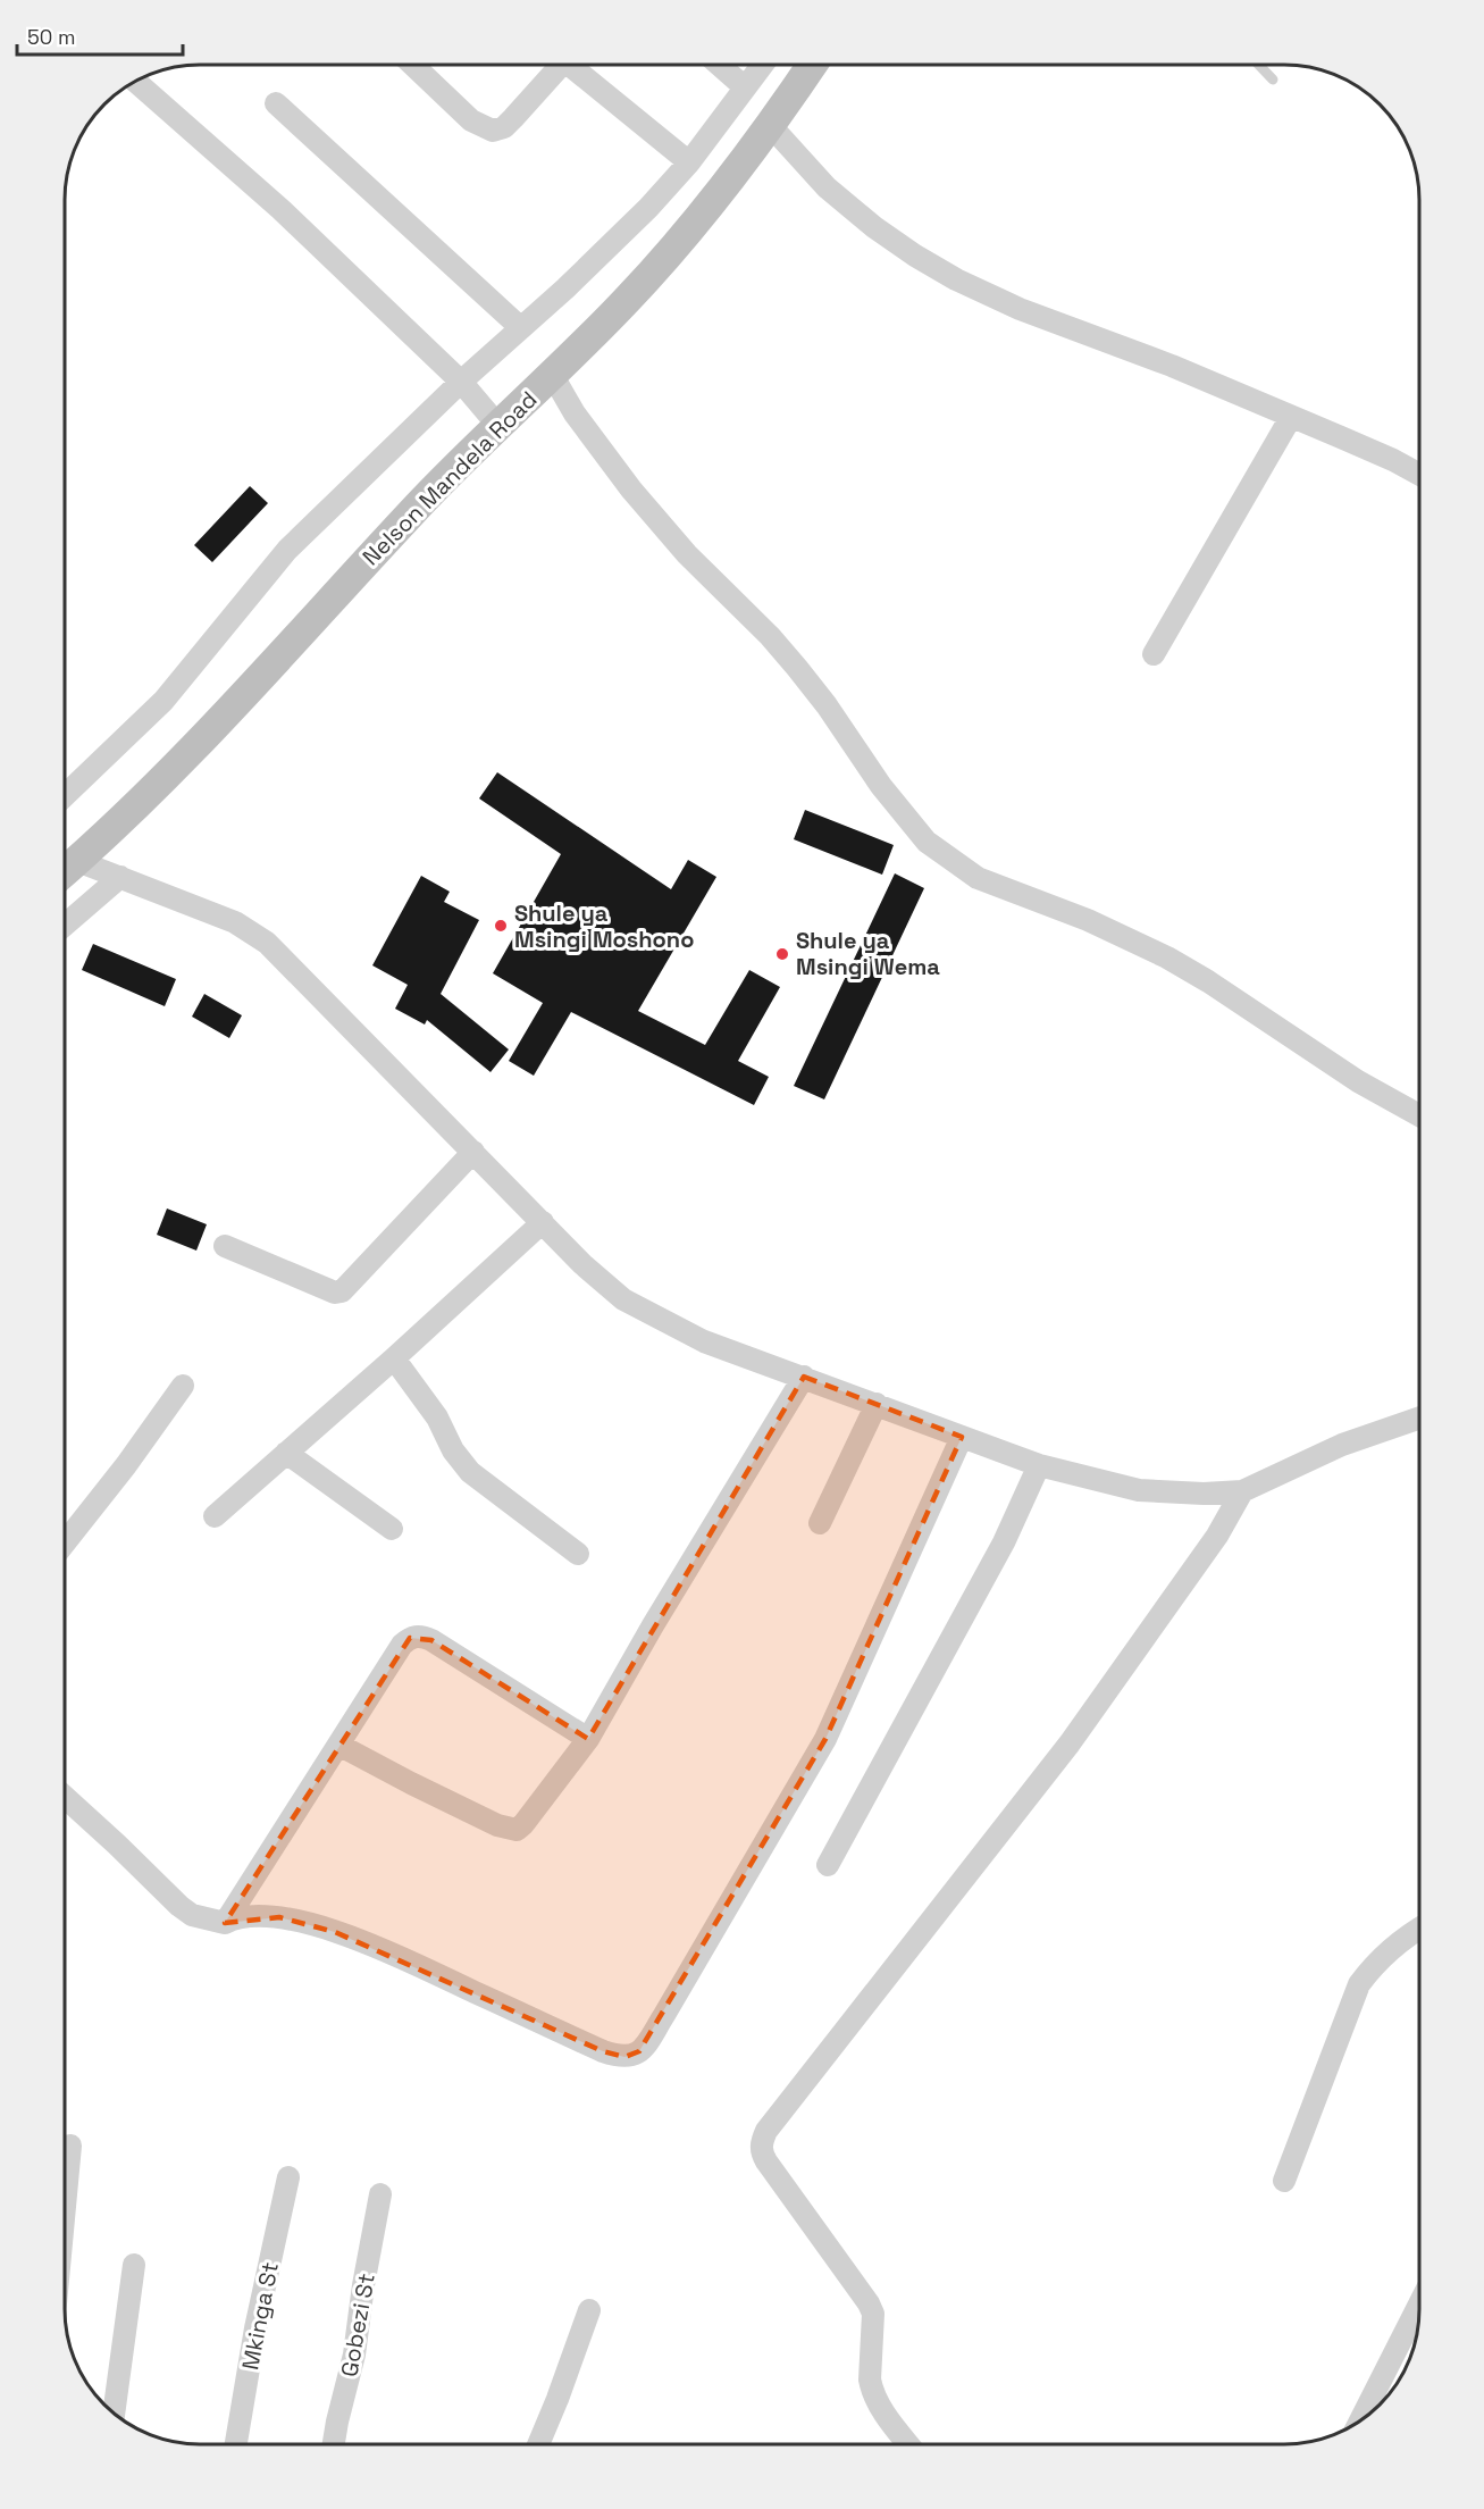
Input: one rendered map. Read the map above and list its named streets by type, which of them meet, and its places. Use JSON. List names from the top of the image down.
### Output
{
  "streets": {
    "main road": ["Nelson Mandela Road"],
    "street": ["Mkinga St", "Gobezi St"]
  },
  "places": ["Shule ya Msingi Moshono", "Shule ya Msingi Wema"],
  "scale_bar": "50 m"
}
